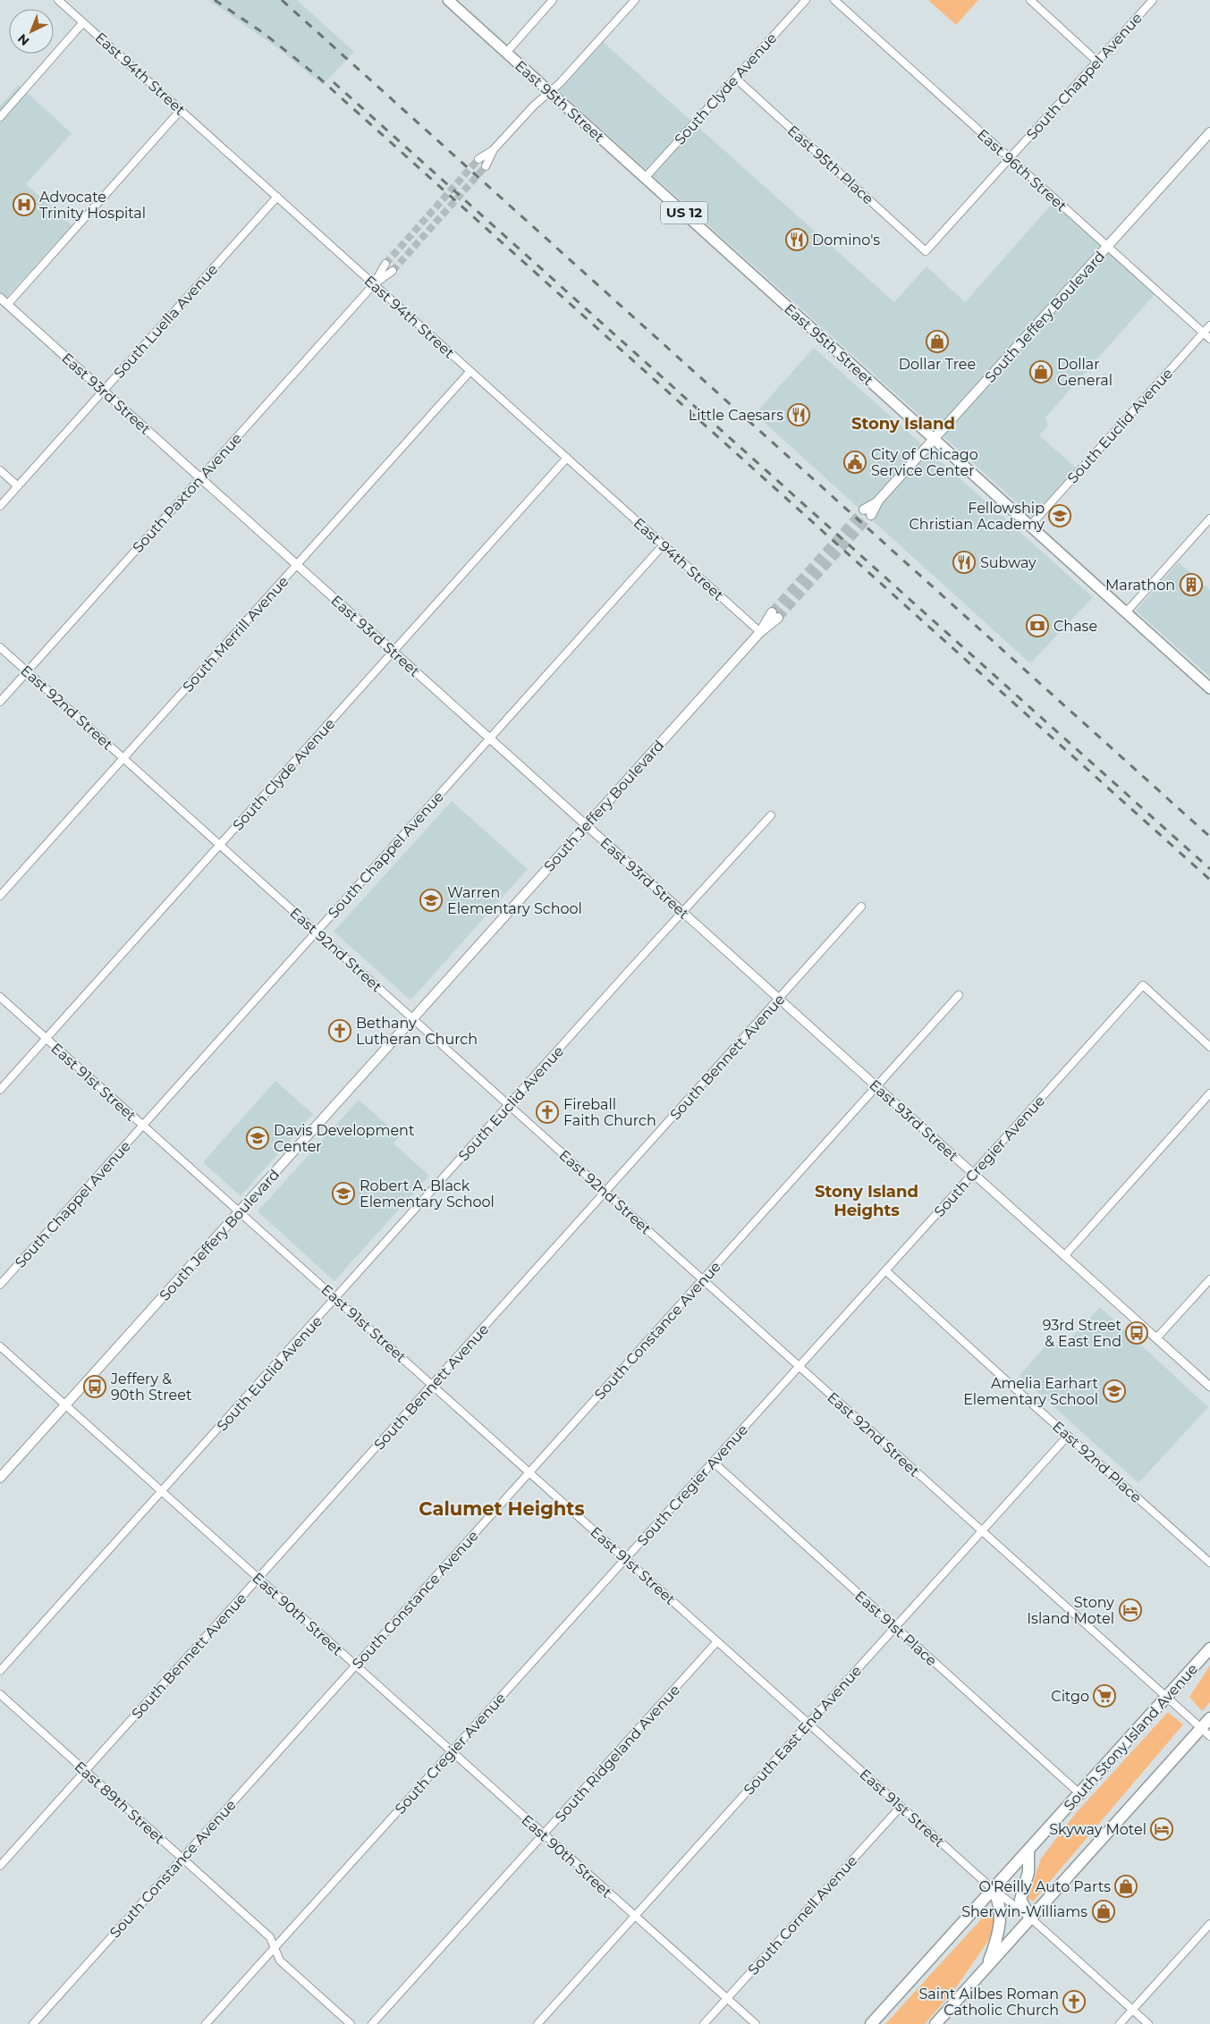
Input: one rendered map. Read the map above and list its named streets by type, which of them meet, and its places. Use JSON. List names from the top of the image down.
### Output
{
  "streets": {
    "highway": ["South Stony Island Avenue"],
    "main road": ["East 95th Street", "US 12", "South Jeffery Boulevard"],
    "street": [
      "East 94th Street",
      "South Chappel Avenue",
      "South Clyde Avenue",
      "East 95th Place",
      "East 96th Street",
      "South Luella Avenue",
      "East 93rd Street",
      "South Euclid Avenue",
      "South Paxton Avenue",
      "South Merrill Avenue",
      "East 92nd Street",
      "South Bennett Avenue",
      "East 91st Street",
      "South Cregier Avenue",
      "South Constance Avenue",
      "East 92nd Place",
      "East 90th Street",
      "East 91st Place",
      "South East End Avenue",
      "South Ridgeland Avenue",
      "East 89th Street",
      "South Cornell Avenue"
    ]
  },
  "crossings": [
    ["East 94th Street", "South Chappel Avenue"],
    ["East 94th Street", "South Clyde Avenue"],
    ["East 94th Street", "South Jeffery Boulevard"],
    ["East 94th Street", "South Luella Avenue"],
    ["East 94th Street", "South Paxton Avenue"],
    ["East 94th Street", "South Merrill Avenue"],
    ["South Chappel Avenue", "East 95th Place"],
    ["South Chappel Avenue", "East 96th Street"],
    ["South Chappel Avenue", "East 93rd Street"],
    ["South Chappel Avenue", "East 92nd Street"],
    ["South Chappel Avenue", "East 91st Street"],
    ["South Clyde Avenue", "East 95th Street"],
    ["South Clyde Avenue", "East 95th Place"],
    ["South Clyde Avenue", "East 93rd Street"],
    ["South Clyde Avenue", "East 92nd Street"],
    ["South Clyde Avenue", "East 91st Street"],
    ["East 95th Street", "South Jeffery Boulevard"],
    ["East 95th Street", "South Euclid Avenue"],
    ["East 96th Street", "South Jeffery Boulevard"],
    ["East 96th Street", "South Euclid Avenue"],
    ["South Jeffery Boulevard", "East 93rd Street"],
    ["South Jeffery Boulevard", "East 92nd Street"],
    ["South Jeffery Boulevard", "East 91st Street"],
    ["South Jeffery Boulevard", "East 90th Street"],
    ["South Luella Avenue", "East 93rd Street"],
    ["East 93rd Street", "South Euclid Avenue"],
    ["East 93rd Street", "South Paxton Avenue"],
    ["East 93rd Street", "South Merrill Avenue"],
    ["East 93rd Street", "South Bennett Avenue"],
    ["East 93rd Street", "South Cregier Avenue"],
    ["East 93rd Street", "South Constance Avenue"],
    ["South Euclid Avenue", "East 92nd Street"],
    ["South Euclid Avenue", "East 91st Street"],
    ["South Euclid Avenue", "East 90th Street"],
    ["South Paxton Avenue", "East 92nd Street"],
    ["South Merrill Avenue", "East 92nd Street"],
    ["East 92nd Street", "South Bennett Avenue"],
    ["East 92nd Street", "South Cregier Avenue"],
    ["East 92nd Street", "South Constance Avenue"],
    ["East 92nd Street", "South East End Avenue"],
    ["East 92nd Street", "South Stony Island Avenue"],
    ["South Bennett Avenue", "East 91st Street"],
    ["South Bennett Avenue", "East 90th Street"],
    ["South Bennett Avenue", "East 89th Street"],
    ["East 91st Street", "South Cregier Avenue"],
    ["East 91st Street", "South Constance Avenue"],
    ["East 91st Street", "South East End Avenue"],
    ["East 91st Street", "South Stony Island Avenue"],
    ["East 91st Street", "South Ridgeland Avenue"],
    ["East 91st Street", "South Cornell Avenue"],
    ["South Cregier Avenue", "East 92nd Place"],
    ["South Cregier Avenue", "East 90th Street"],
    ["South Cregier Avenue", "East 91st Place"],
    ["South Cregier Avenue", "East 89th Street"],
    ["South Constance Avenue", "East 90th Street"],
    ["South Constance Avenue", "East 89th Street"],
    ["East 92nd Place", "South East End Avenue"],
    ["East 90th Street", "South East End Avenue"],
    ["East 90th Street", "South Ridgeland Avenue"],
    ["East 90th Street", "South Cornell Avenue"],
    ["East 91st Place", "South East End Avenue"],
    ["East 91st Place", "South Stony Island Avenue"]
  ],
  "districts": ["Stony Island", "Stony Island Heights", "Calumet Heights"],
  "places": {
    "hospital": ["Advocate Trinity Hospital"],
    "restaurant": ["Domino's", "Little Caesars", "Subway"],
    "shop": [
      "Dollar Tree",
      "Dollar General",
      "O'Reilly Auto Parts",
      "Sherwin-Williams"
    ],
    "public building": ["City of Chicago Service Center"],
    "school or university": [
      "Fellowship Christian Academy",
      "Warren Elementary School",
      "Davis Development Center",
      "Robert A. Black Elementary School",
      "Amelia Earhart Elementary School"
    ],
    "building": ["Marathon"],
    "bank": ["Chase"],
    "church": ["Bethany Lutheran Church", "Fireball Faith Church", "Saint Ailbes Roman Catholic Church"],
    "bus stop": ["93rd Street & East End", "Jeffery & 90th Street"],
    "hotel": ["Stony Island Motel", "Skyway Motel"],
    "supermarket": ["Citgo"]
  },
  "north": "bottom left"
}
